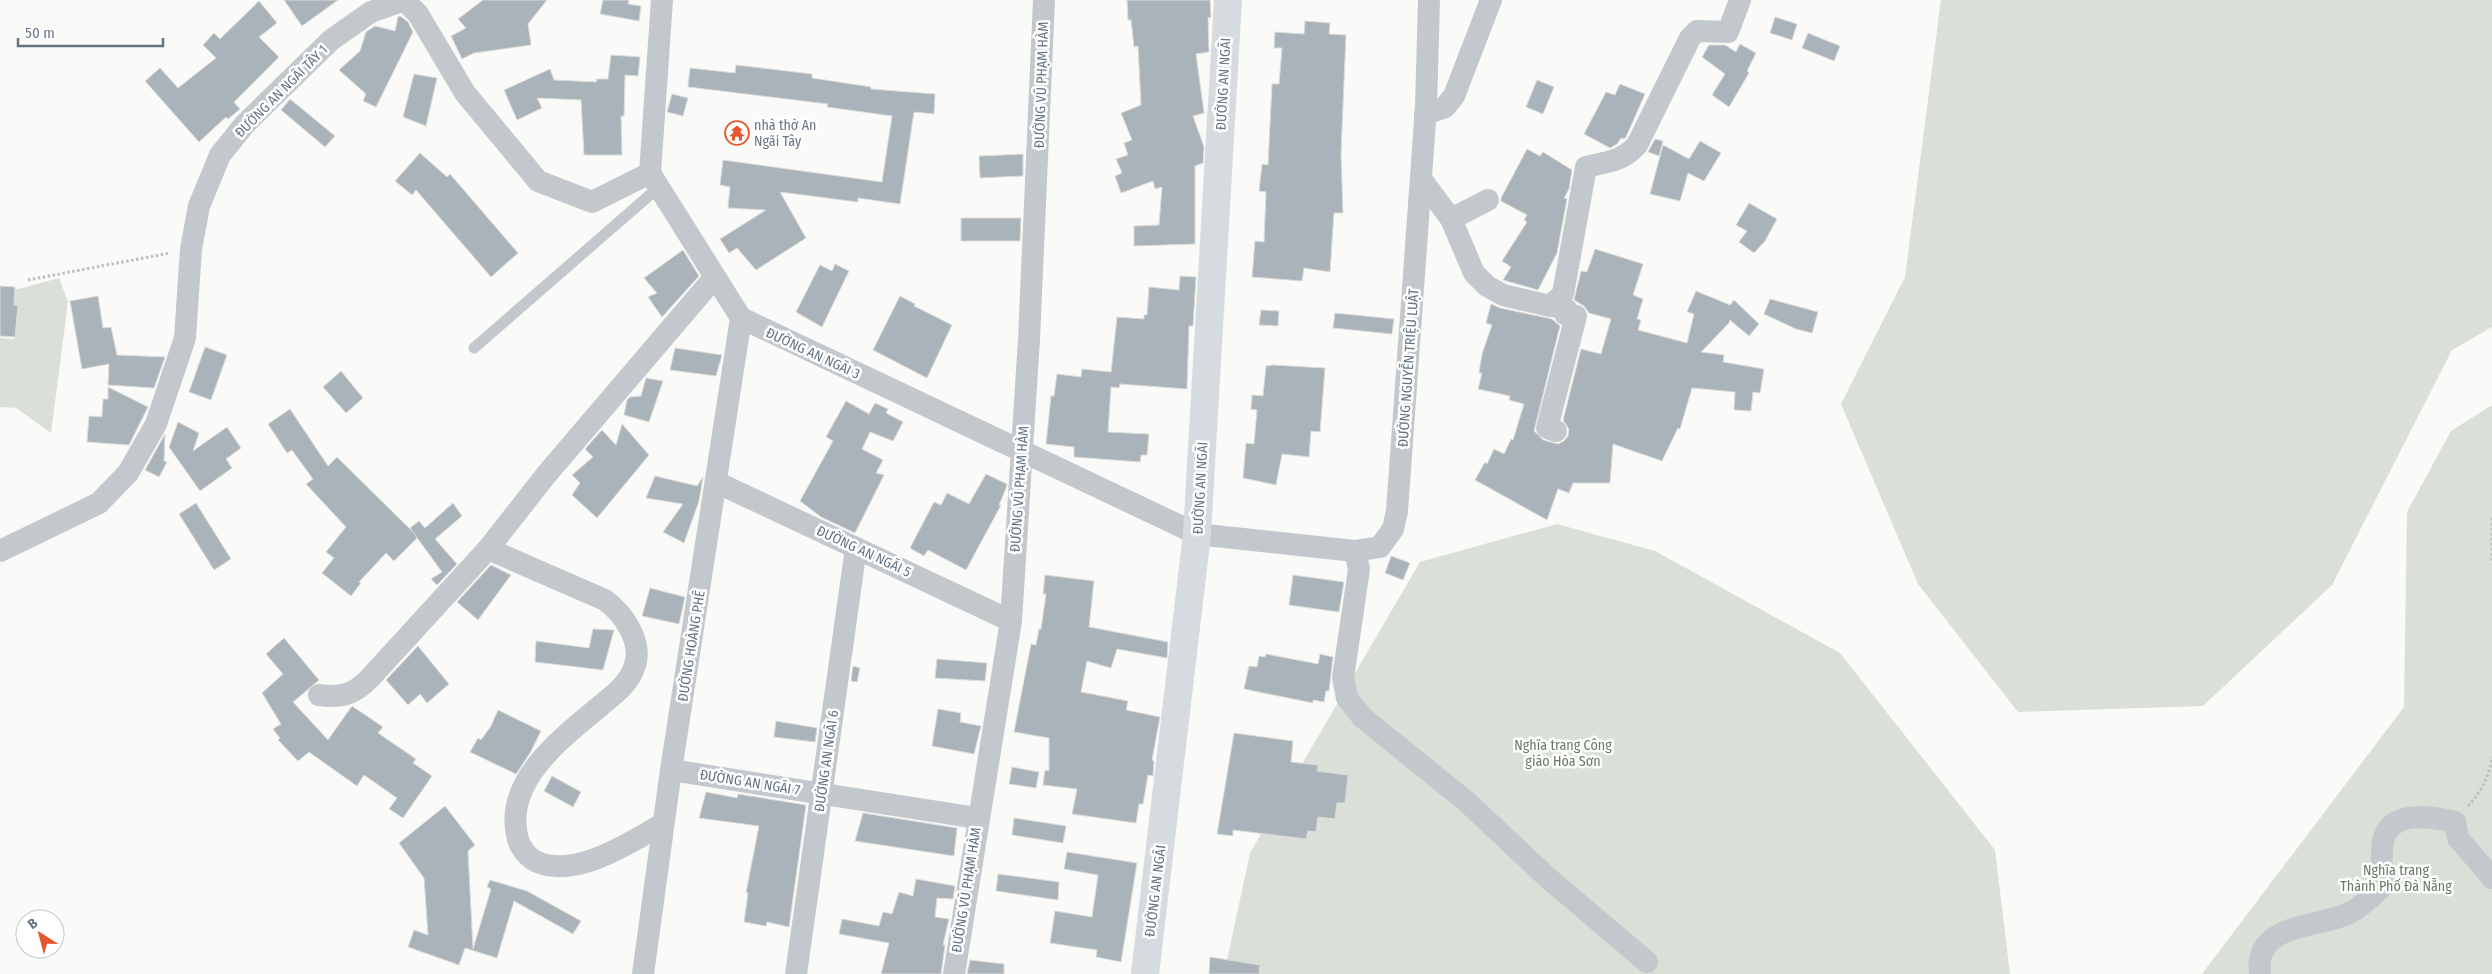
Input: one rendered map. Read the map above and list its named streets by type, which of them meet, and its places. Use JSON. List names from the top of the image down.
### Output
{
  "streets": {
    "main road": ["ĐƯỜNG AN NGÃI"],
    "street": [
      "ĐƯỜNG VŨ PHẠM HÀM",
      "ĐƯỜNG AN NGÃI TÂY 1",
      "ĐƯỜNG AN NGÃI 3",
      "ĐƯỜNG NGUYỄN TRIỆU LUẬT",
      "ĐƯỜNG AN NGÃI 5",
      "ĐƯỜNG HOÀNG PHÊ",
      "ĐƯỜNG AN NGÃI 6",
      "ĐƯỜNG AN NGÃI 7"
    ]
  },
  "crossings": [
    ["ĐƯỜNG AN NGÃI", "ĐƯỜNG AN NGÃI 3"],
    ["ĐƯỜNG AN NGÃI", "ĐƯỜNG NGUYỄN TRIỆU LUẬT"],
    ["ĐƯỜNG VŨ PHẠM HÀM", "ĐƯỜNG AN NGÃI 3"],
    ["ĐƯỜNG VŨ PHẠM HÀM", "ĐƯỜNG AN NGÃI 5"],
    ["ĐƯỜNG VŨ PHẠM HÀM", "ĐƯỜNG AN NGÃI 7"],
    ["ĐƯỜNG AN NGÃI 3", "ĐƯỜNG NGUYỄN TRIỆU LUẬT"],
    ["ĐƯỜNG AN NGÃI 3", "ĐƯỜNG HOÀNG PHÊ"],
    ["ĐƯỜNG AN NGÃI 5", "ĐƯỜNG HOÀNG PHÊ"],
    ["ĐƯỜNG AN NGÃI 5", "ĐƯỜNG AN NGÃI 6"],
    ["ĐƯỜNG HOÀNG PHÊ", "ĐƯỜNG AN NGÃI 7"],
    ["ĐƯỜNG AN NGÃI 6", "ĐƯỜNG AN NGÃI 7"]
  ],
  "parks": ["Nghĩa trang Công giáo Hòa Sơn", "Nghĩa trang Thành Phố Đà Nẵng"],
  "places": {
    "temple": ["nhà thờ An Ngãi Tây"]
  },
  "scale_bar": "50 m",
  "north": "top left"
}
